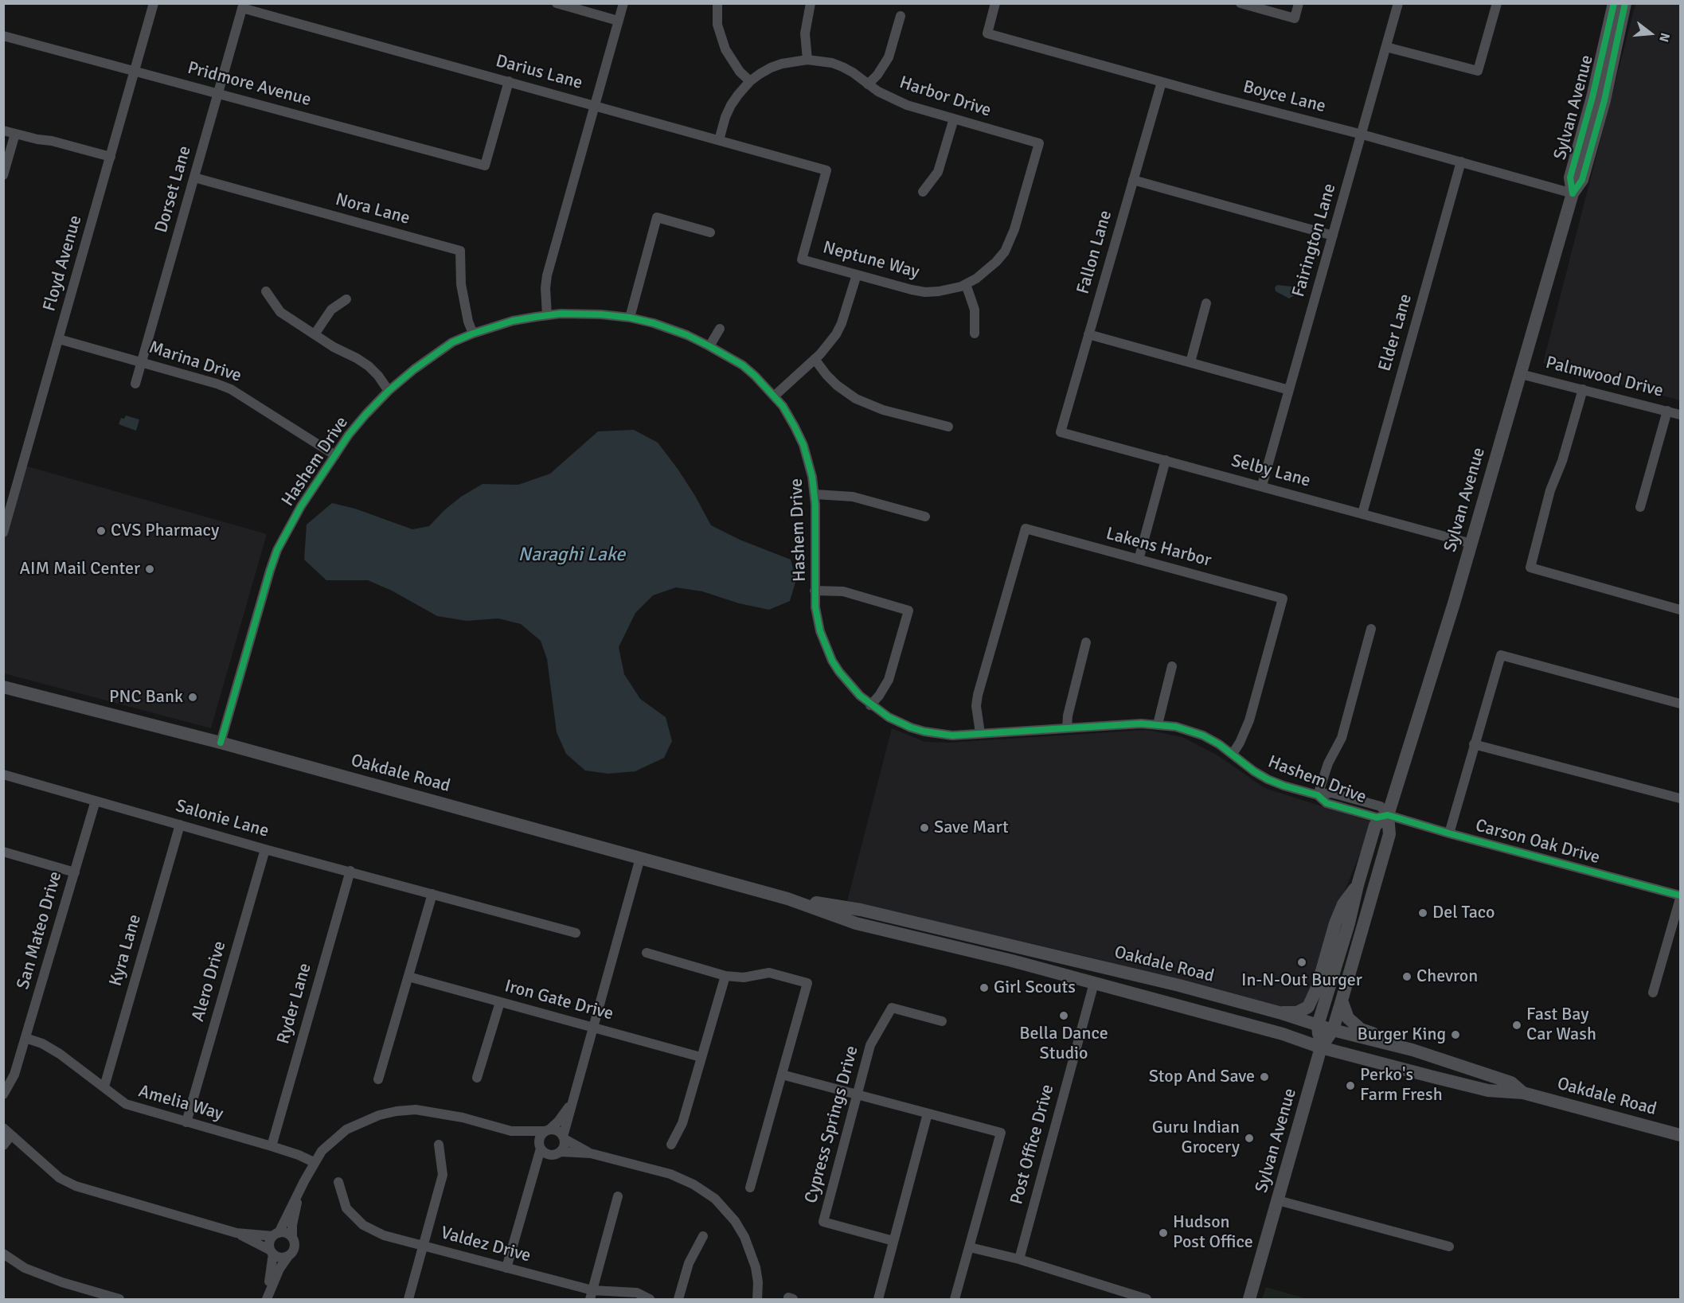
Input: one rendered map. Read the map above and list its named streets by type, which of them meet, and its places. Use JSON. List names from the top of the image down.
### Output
{
  "streets": {
    "main road": ["Sylvan Avenue", "Oakdale Road"],
    "street": [
      "Darius Lane",
      "Pridmore Avenue",
      "Harbor Drive",
      "Boyce Lane",
      "Dorset Lane",
      "Nora Lane",
      "Fairington Lane",
      "Fallon Lane",
      "Neptune Way",
      "Floyd Avenue",
      "Elder Lane",
      "Marina Drive",
      "Palmwood Drive",
      "Hashem Drive",
      "Selby Lane",
      "Lakens Harbor",
      "Salonie Lane",
      "Carson Oak Drive",
      "San Mateo Drive",
      "Kyra Lane",
      "Alero Drive",
      "Iron Gate Drive",
      "Ryder Lane",
      "Amelia Way",
      "Cypress Springs Drive",
      "Post Office Drive",
      "Valdez Drive"
    ]
  },
  "crossings": [
    ["Darius Lane", "Pridmore Avenue"],
    ["Darius Lane", "Harbor Drive"],
    ["Darius Lane", "Dorset Lane"],
    ["Darius Lane", "Neptune Way"],
    ["Pridmore Avenue", "Dorset Lane"],
    ["Pridmore Avenue", "Floyd Avenue"],
    ["Harbor Drive", "Neptune Way"],
    ["Boyce Lane", "Sylvan Avenue"],
    ["Boyce Lane", "Fairington Lane"],
    ["Boyce Lane", "Fallon Lane"],
    ["Boyce Lane", "Elder Lane"],
    ["Sylvan Avenue", "Palmwood Drive"],
    ["Sylvan Avenue", "Hashem Drive"],
    ["Sylvan Avenue", "Selby Lane"],
    ["Sylvan Avenue", "Oakdale Road"],
    ["Sylvan Avenue", "Carson Oak Drive"],
    ["Dorset Lane", "Nora Lane"],
    ["Dorset Lane", "Marina Drive"],
    ["Nora Lane", "Hashem Drive"],
    ["Fairington Lane", "Selby Lane"],
    ["Fallon Lane", "Selby Lane"],
    ["Floyd Avenue", "Marina Drive"],
    ["Elder Lane", "Selby Lane"],
    ["Marina Drive", "Hashem Drive"],
    ["Hashem Drive", "Lakens Harbor"],
    ["Hashem Drive", "Oakdale Road"],
    ["Hashem Drive", "Carson Oak Drive"],
    ["Oakdale Road", "Post Office Drive"],
    ["Salonie Lane", "San Mateo Drive"],
    ["Salonie Lane", "Kyra Lane"],
    ["Salonie Lane", "Alero Drive"],
    ["Salonie Lane", "Ryder Lane"],
    ["San Mateo Drive", "Amelia Way"],
    ["Kyra Lane", "Amelia Way"],
    ["Alero Drive", "Amelia Way"],
    ["Ryder Lane", "Amelia Way"]
  ],
  "water": ["Naraghi Lake"],
  "places": [
    "CVS Pharmacy",
    "AIM Mail Center",
    "PNC Bank",
    "Save Mart",
    "Del Taco",
    "In-N-Out Burger",
    "Chevron",
    "Girl Scouts",
    "Bella Dance Studio",
    "Fast Bay Car Wash",
    "Burger King",
    "Stop And Save",
    "Perko's Farm Fresh",
    "Guru Indian Grocery",
    "Hudson Post Office"
  ],
  "north": "right"
}
